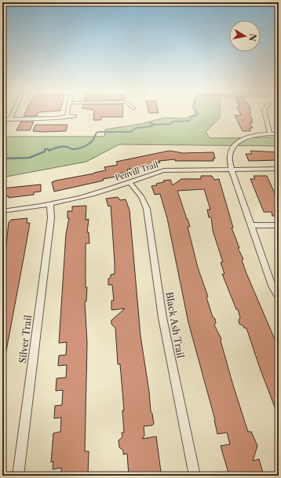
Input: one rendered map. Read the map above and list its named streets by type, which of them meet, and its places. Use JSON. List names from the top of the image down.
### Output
{
  "streets": {
    "street": ["Penvill Trail", "Black Ash Trail", "Silver Trail"]
  },
  "crossings": [
    ["Penvill Trail", "Black Ash Trail"],
    ["Penvill Trail", "Silver Trail"]
  ],
  "north": "right"
}
